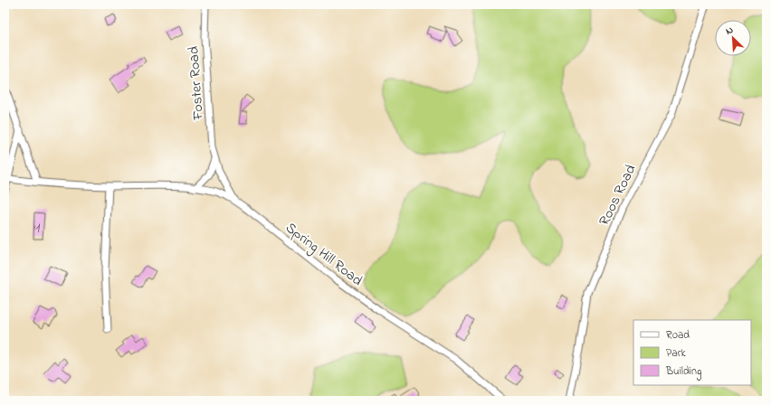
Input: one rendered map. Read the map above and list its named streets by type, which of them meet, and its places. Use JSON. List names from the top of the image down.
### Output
{
  "streets": {
    "street": ["Foster Road", "Roos Road", "Spring Hill Road"]
  },
  "crossings": [
    ["Foster Road", "Spring Hill Road"]
  ],
  "house_numbers": ["1"],
  "legend": ["Road", "Park", "Building"],
  "north": "top left"
}
